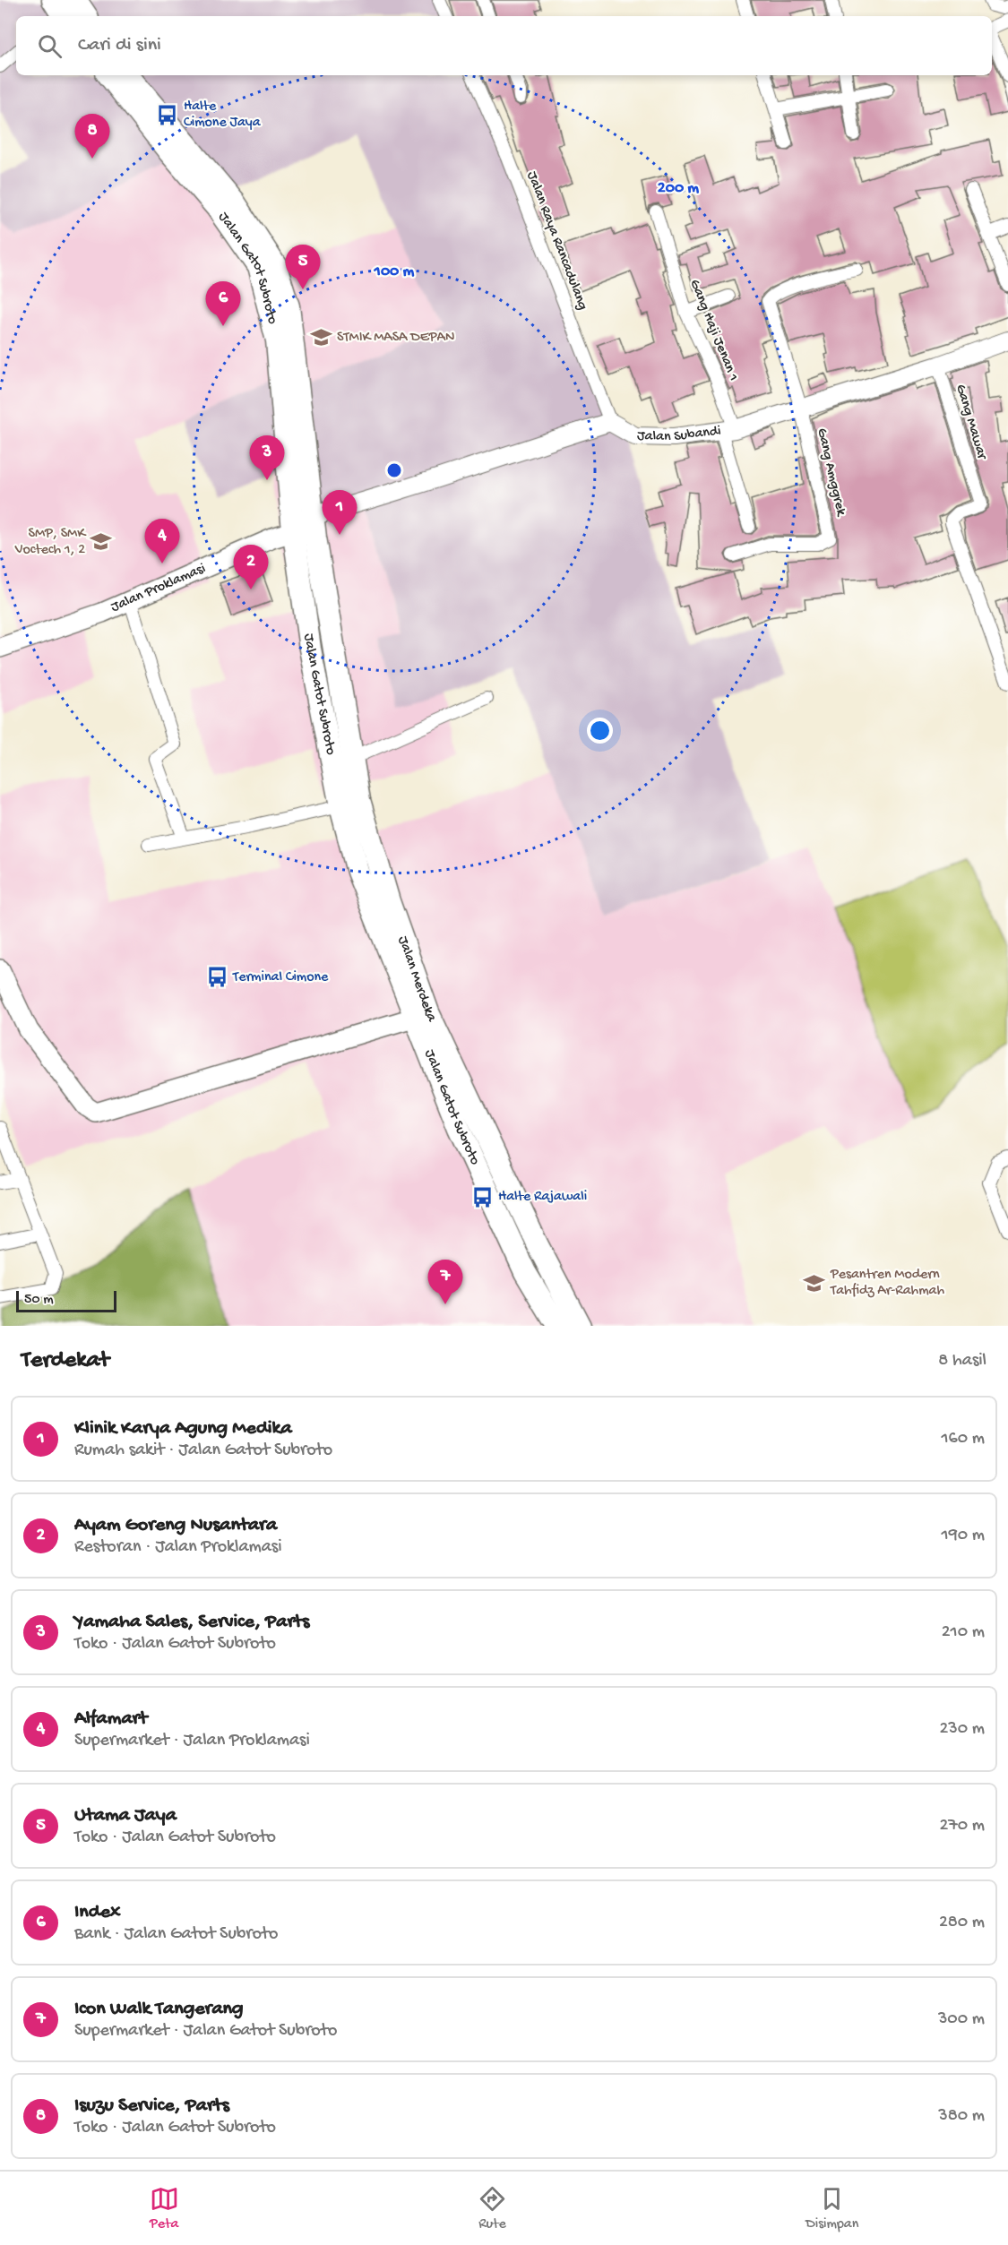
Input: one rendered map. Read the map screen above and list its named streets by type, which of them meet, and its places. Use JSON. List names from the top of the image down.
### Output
{
  "streets": {
    "highway": ["Jalan Gatot Subroto", "Jalan Merdeka"],
    "main road": ["Jalan Proklamasi"],
    "street": [
      "Jalan Raya Rancadulang",
      "Gang Haji Jenan 1",
      "Gang Mawar",
      "Jalan Subandi",
      "Gang Amggrek"
    ]
  },
  "crossings": [
    ["Jalan Raya Rancadulang", "Jalan Subandi"],
    ["Jalan Gatot Subroto", "Jalan Proklamasi"],
    ["Jalan Gatot Subroto", "Jalan Merdeka"],
    ["Gang Haji Jenan 1", "Jalan Subandi"],
    ["Gang Mawar", "Jalan Subandi"],
    ["Jalan Subandi", "Gang Amggrek"]
  ],
  "places": {
    "bus stop": ["Halte Cimone Jaya", "Terminal Cimone", "Halte Rajawali"],
    "school or university": ["STMIK MASA DEPAN", "SMP, SMK Voctech 1, 2", "Pesantren Modern Tahfidz Ar-Rahmah"]
  },
  "scale_bar": "50 m",
  "page": {
    "search": "Cari di sini",
    "pins": [
      "8",
      "5",
      "6",
      "3",
      "1",
      "4",
      "2",
      "7"
    ],
    "scale": "50 m",
    "heading": ["Terdekat", "8 hasil"],
    "list": [
      {
        "mark": "1",
        "name": "Klinik Karya Agung Medika",
        "note": "Rumah sakit · Jalan Gatot Subroto",
        "value": "160 m"
      },
      {
        "mark": "2",
        "name": "Ayam Goreng Nusantara",
        "note": "Restoran · Jalan Proklamasi",
        "value": "190 m"
      },
      {
        "mark": "3",
        "name": "Yamaha Sales, Service, Parts",
        "note": "Toko · Jalan Gatot Subroto",
        "value": "210 m"
      },
      {
        "mark": "4",
        "name": "Alfamart",
        "note": "Supermarket · Jalan Proklamasi",
        "value": "230 m"
      },
      {
        "mark": "5",
        "name": "Utama Jaya",
        "note": "Toko · Jalan Gatot Subroto",
        "value": "270 m"
      },
      {
        "mark": "6",
        "name": "Index",
        "note": "Bank · Jalan Gatot Subroto",
        "value": "280 m"
      },
      {
        "mark": "7",
        "name": "Icon Walk Tangerang",
        "note": "Supermarket · Jalan Gatot Subroto",
        "value": "300 m"
      },
      {
        "mark": "8",
        "name": "Isuzu Service, Parts",
        "note": "Toko · Jalan Gatot Subroto",
        "value": "380 m"
      }
    ],
    "nav": ["Peta", "Rute", "Disimpan"]
  },
  "rings": ["200 m", "100 m"]
}
